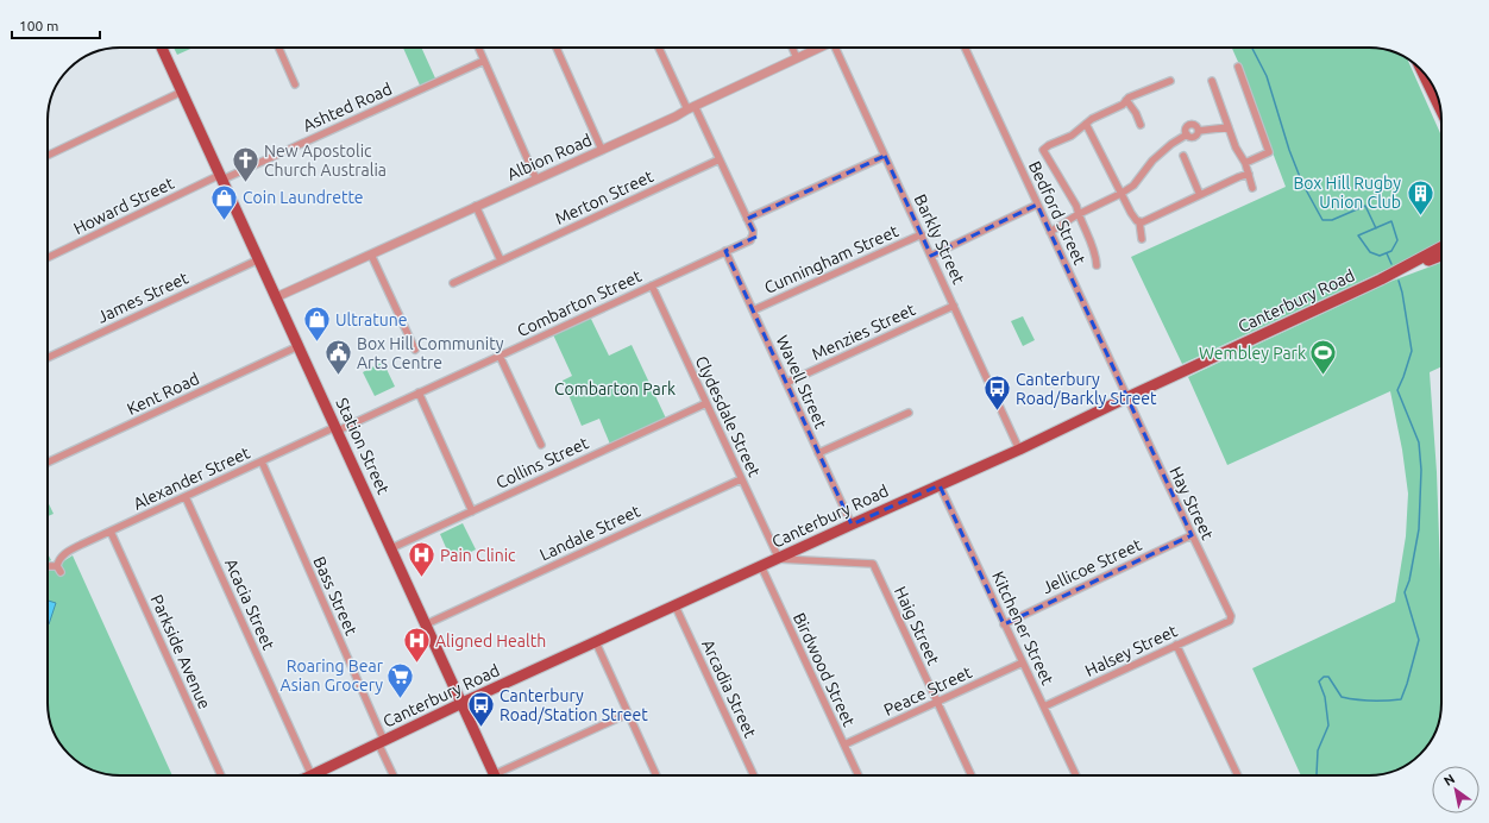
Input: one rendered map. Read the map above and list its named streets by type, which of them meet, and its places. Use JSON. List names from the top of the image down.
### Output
{
  "streets": {
    "main road": ["Canterbury Road", "Station Street"],
    "street": [
      "Ashted Road",
      "Albion Road",
      "Merton Street",
      "Howard Street",
      "Bedford Street",
      "Barkly Street",
      "Cunningham Street",
      "James Street",
      "Combarton Street",
      "Menzies Street",
      "Wavell Street",
      "Kent Road",
      "Clydesdale Street",
      "Collins Street",
      "Alexander Street",
      "Hay Street",
      "Landale Street",
      "Jellicoe Street",
      "Bass Street",
      "Acacia Street",
      "Haig Street",
      "Kitchener Street",
      "Halsey Street",
      "Parkside Avenue",
      "Birdwood Street",
      "Arcadia Street",
      "Peace Street"
    ]
  },
  "crossings": [
    ["Ashted Road", "Howard Street"],
    ["Ashted Road", "Station Street"],
    ["Albion Road", "Station Street"],
    ["Howard Street", "Station Street"],
    ["Bedford Street", "Canterbury Road"],
    ["Bedford Street", "Hay Street"],
    ["Barkly Street", "Cunningham Street"],
    ["Barkly Street", "Canterbury Road"],
    ["Barkly Street", "Menzies Street"],
    ["Cunningham Street", "Wavell Street"],
    ["James Street", "Station Street"],
    ["Canterbury Road", "Wavell Street"],
    ["Canterbury Road", "Clydesdale Street"],
    ["Canterbury Road", "Station Street"],
    ["Canterbury Road", "Hay Street"],
    ["Canterbury Road", "Bass Street"],
    ["Canterbury Road", "Acacia Street"],
    ["Canterbury Road", "Haig Street"],
    ["Canterbury Road", "Kitchener Street"],
    ["Canterbury Road", "Birdwood Street"],
    ["Canterbury Road", "Arcadia Street"],
    ["Combarton Street", "Wavell Street"],
    ["Combarton Street", "Clydesdale Street"],
    ["Combarton Street", "Station Street"],
    ["Combarton Street", "Alexander Street"],
    ["Menzies Street", "Wavell Street"],
    ["Kent Road", "Station Street"],
    ["Clydesdale Street", "Collins Street"],
    ["Clydesdale Street", "Landale Street"],
    ["Clydesdale Street", "Haig Street"],
    ["Station Street", "Collins Street"],
    ["Station Street", "Alexander Street"],
    ["Station Street", "Landale Street"],
    ["Alexander Street", "Bass Street"],
    ["Alexander Street", "Acacia Street"],
    ["Alexander Street", "Parkside Avenue"],
    ["Hay Street", "Jellicoe Street"],
    ["Hay Street", "Halsey Street"],
    ["Jellicoe Street", "Kitchener Street"],
    ["Haig Street", "Peace Street"],
    ["Kitchener Street", "Halsey Street"],
    ["Kitchener Street", "Peace Street"],
    ["Birdwood Street", "Peace Street"]
  ],
  "parks": ["Combarton Park"],
  "places": {
    "church": ["New Apostolic Church Australia"],
    "building": ["Box Hill Rugby Union Club"],
    "shop": ["Coin Laundrette", "Ultratune"],
    "public building": ["Box Hill Community Arts Centre"],
    "sports": ["Wembley Park"],
    "bus stop": ["Canterbury Road/Barkly Street", "Canterbury Road/Station Street"],
    "hospital": ["Pain Clinic", "Aligned Health"],
    "supermarket": ["Roaring Bear Asian Grocery"]
  },
  "scale_bar": "100 m",
  "north": "top left"
}
